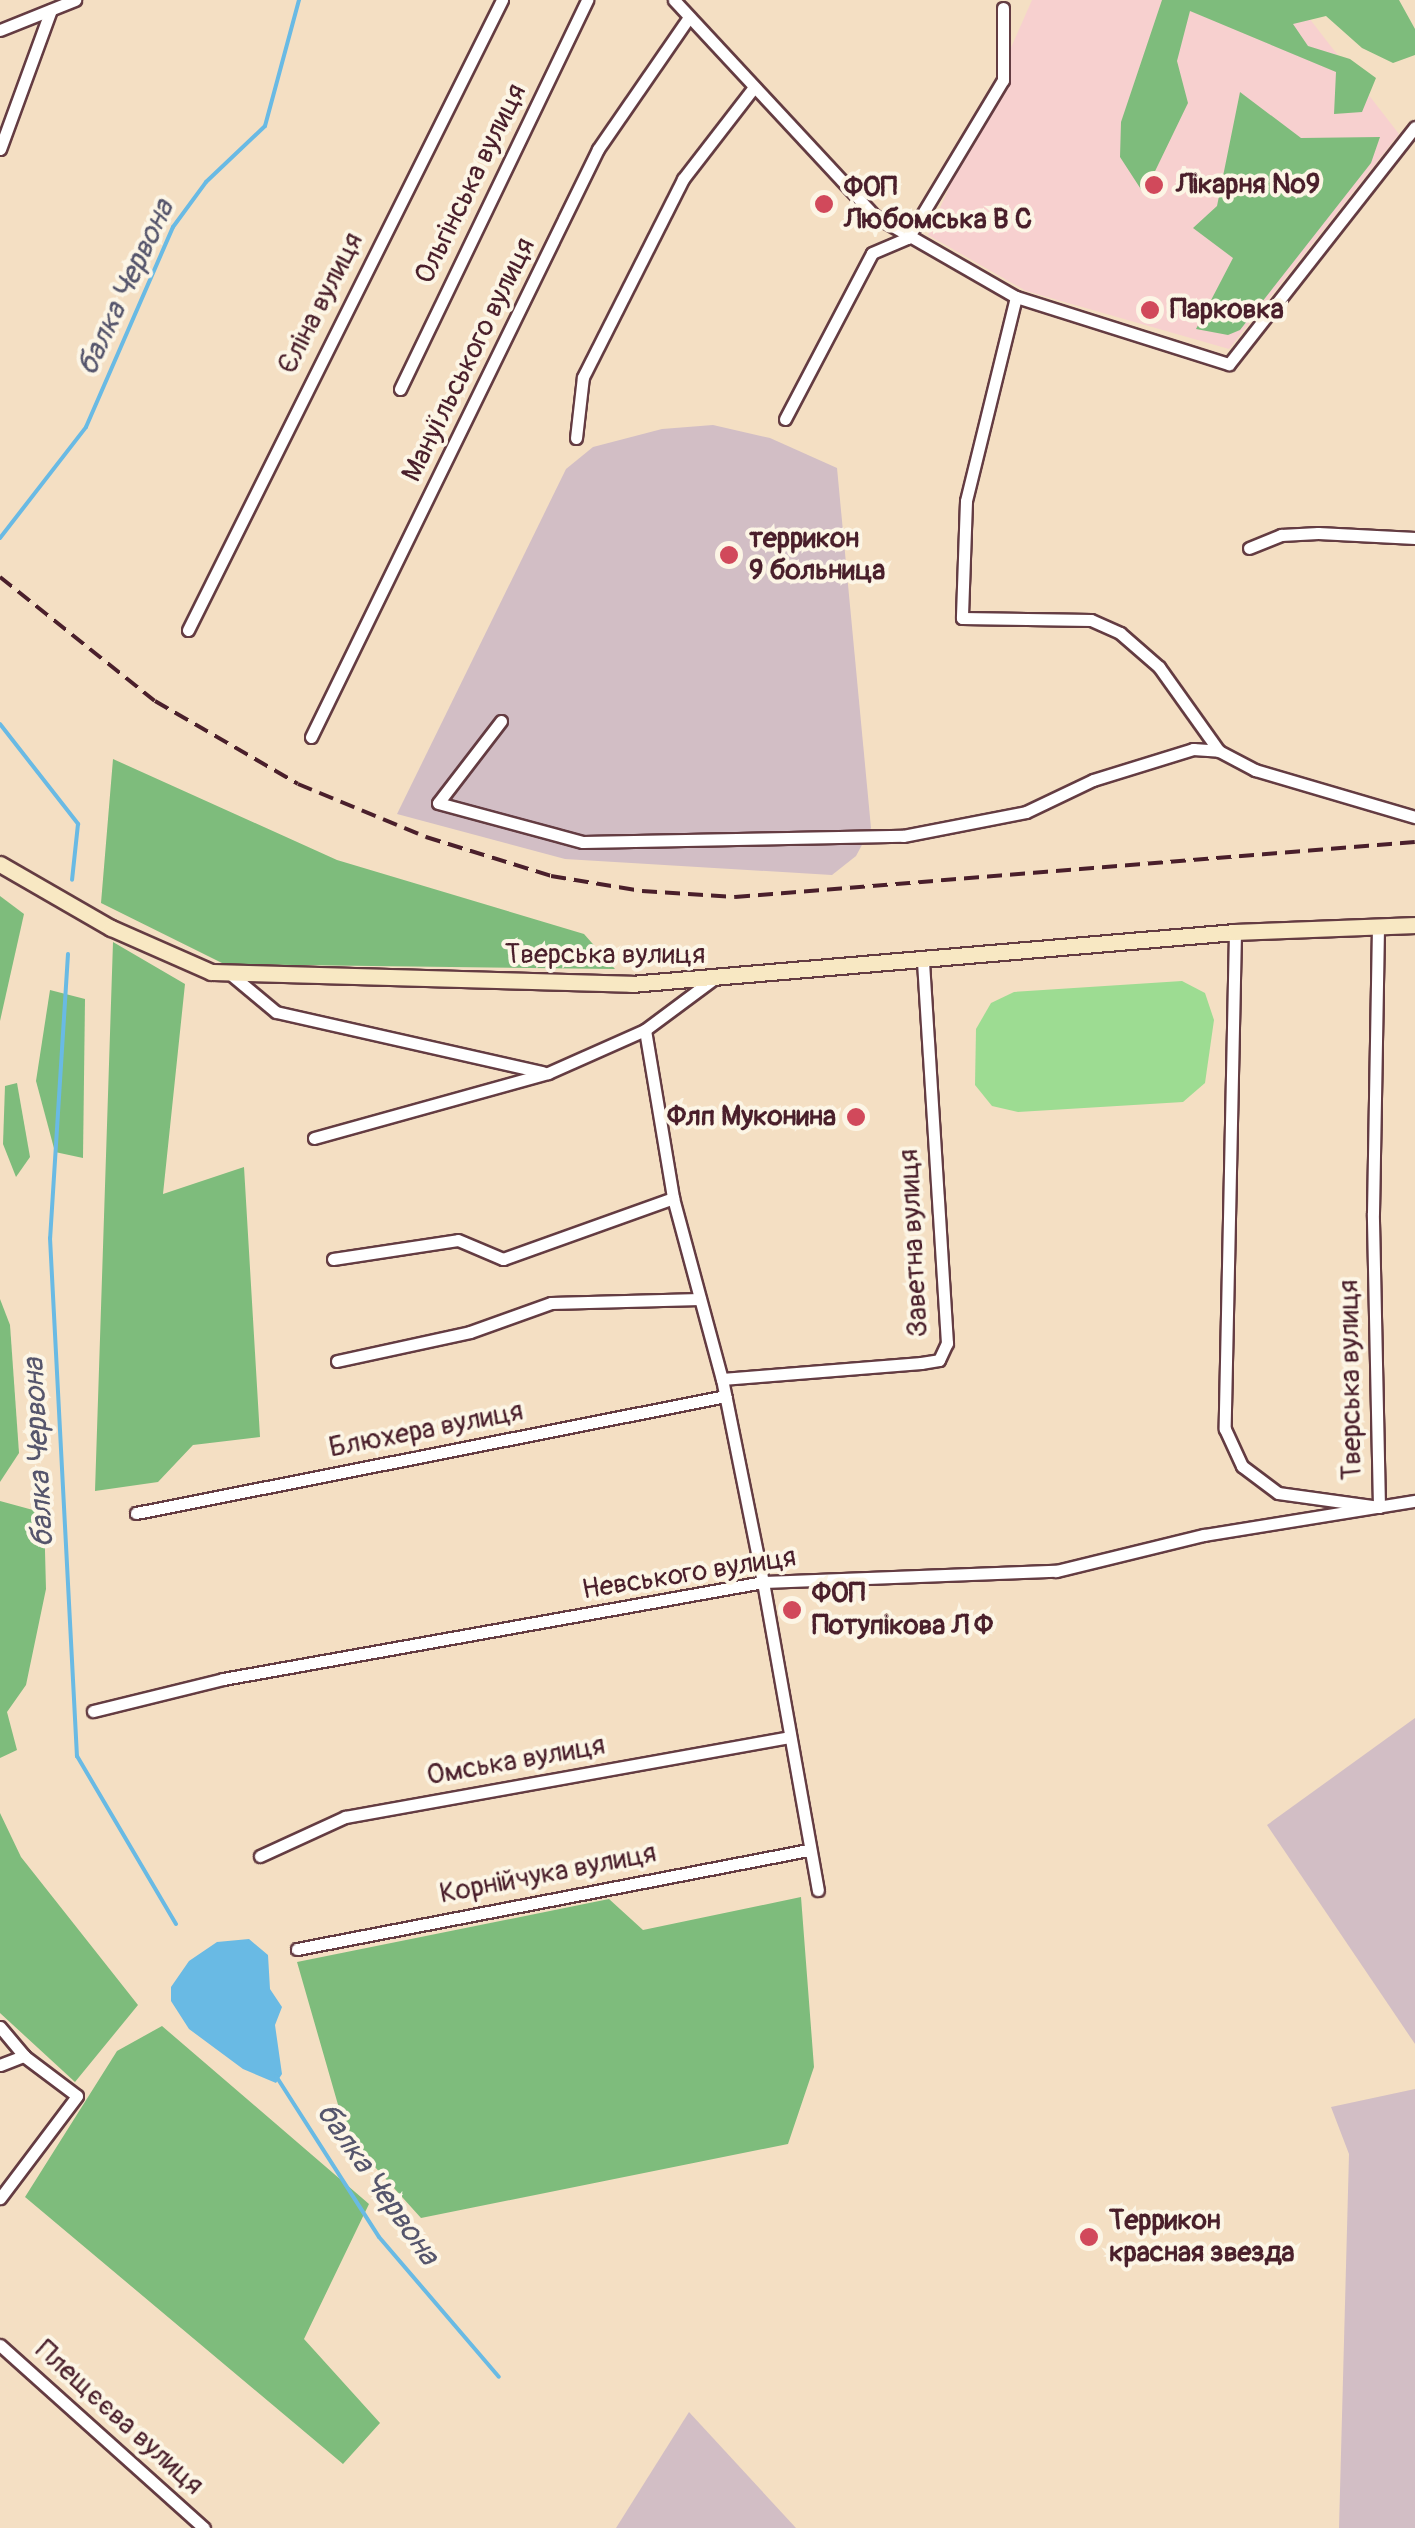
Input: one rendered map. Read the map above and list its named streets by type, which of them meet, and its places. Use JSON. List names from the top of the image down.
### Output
{
  "streets": {
    "main road": ["Тверська вулиця"],
    "street": [
      "Ольгінська вулиця",
      "Єліна вулиця",
      "Мануїльського вулиця",
      "Заветна вулиця",
      "Блюхера вулиця",
      "Невського вулиця",
      "Омська вулиця",
      "Корнійчука вулиця",
      "Плещєєва вулиця"
    ]
  },
  "crossings": [
    ["Тверська вулиця", "Заветна вулиця"],
    ["Тверська вулиця", "Невського вулиця"]
  ],
  "water": ["балка Червона"],
  "places": [
    "Лікарня №9",
    "ФОП Любомська В С",
    "Парковка",
    "террикон 9 больница",
    "Флп Муконина",
    "ФОП Потупікова Л Ф",
    "Террикон красная звезда"
  ]
}
